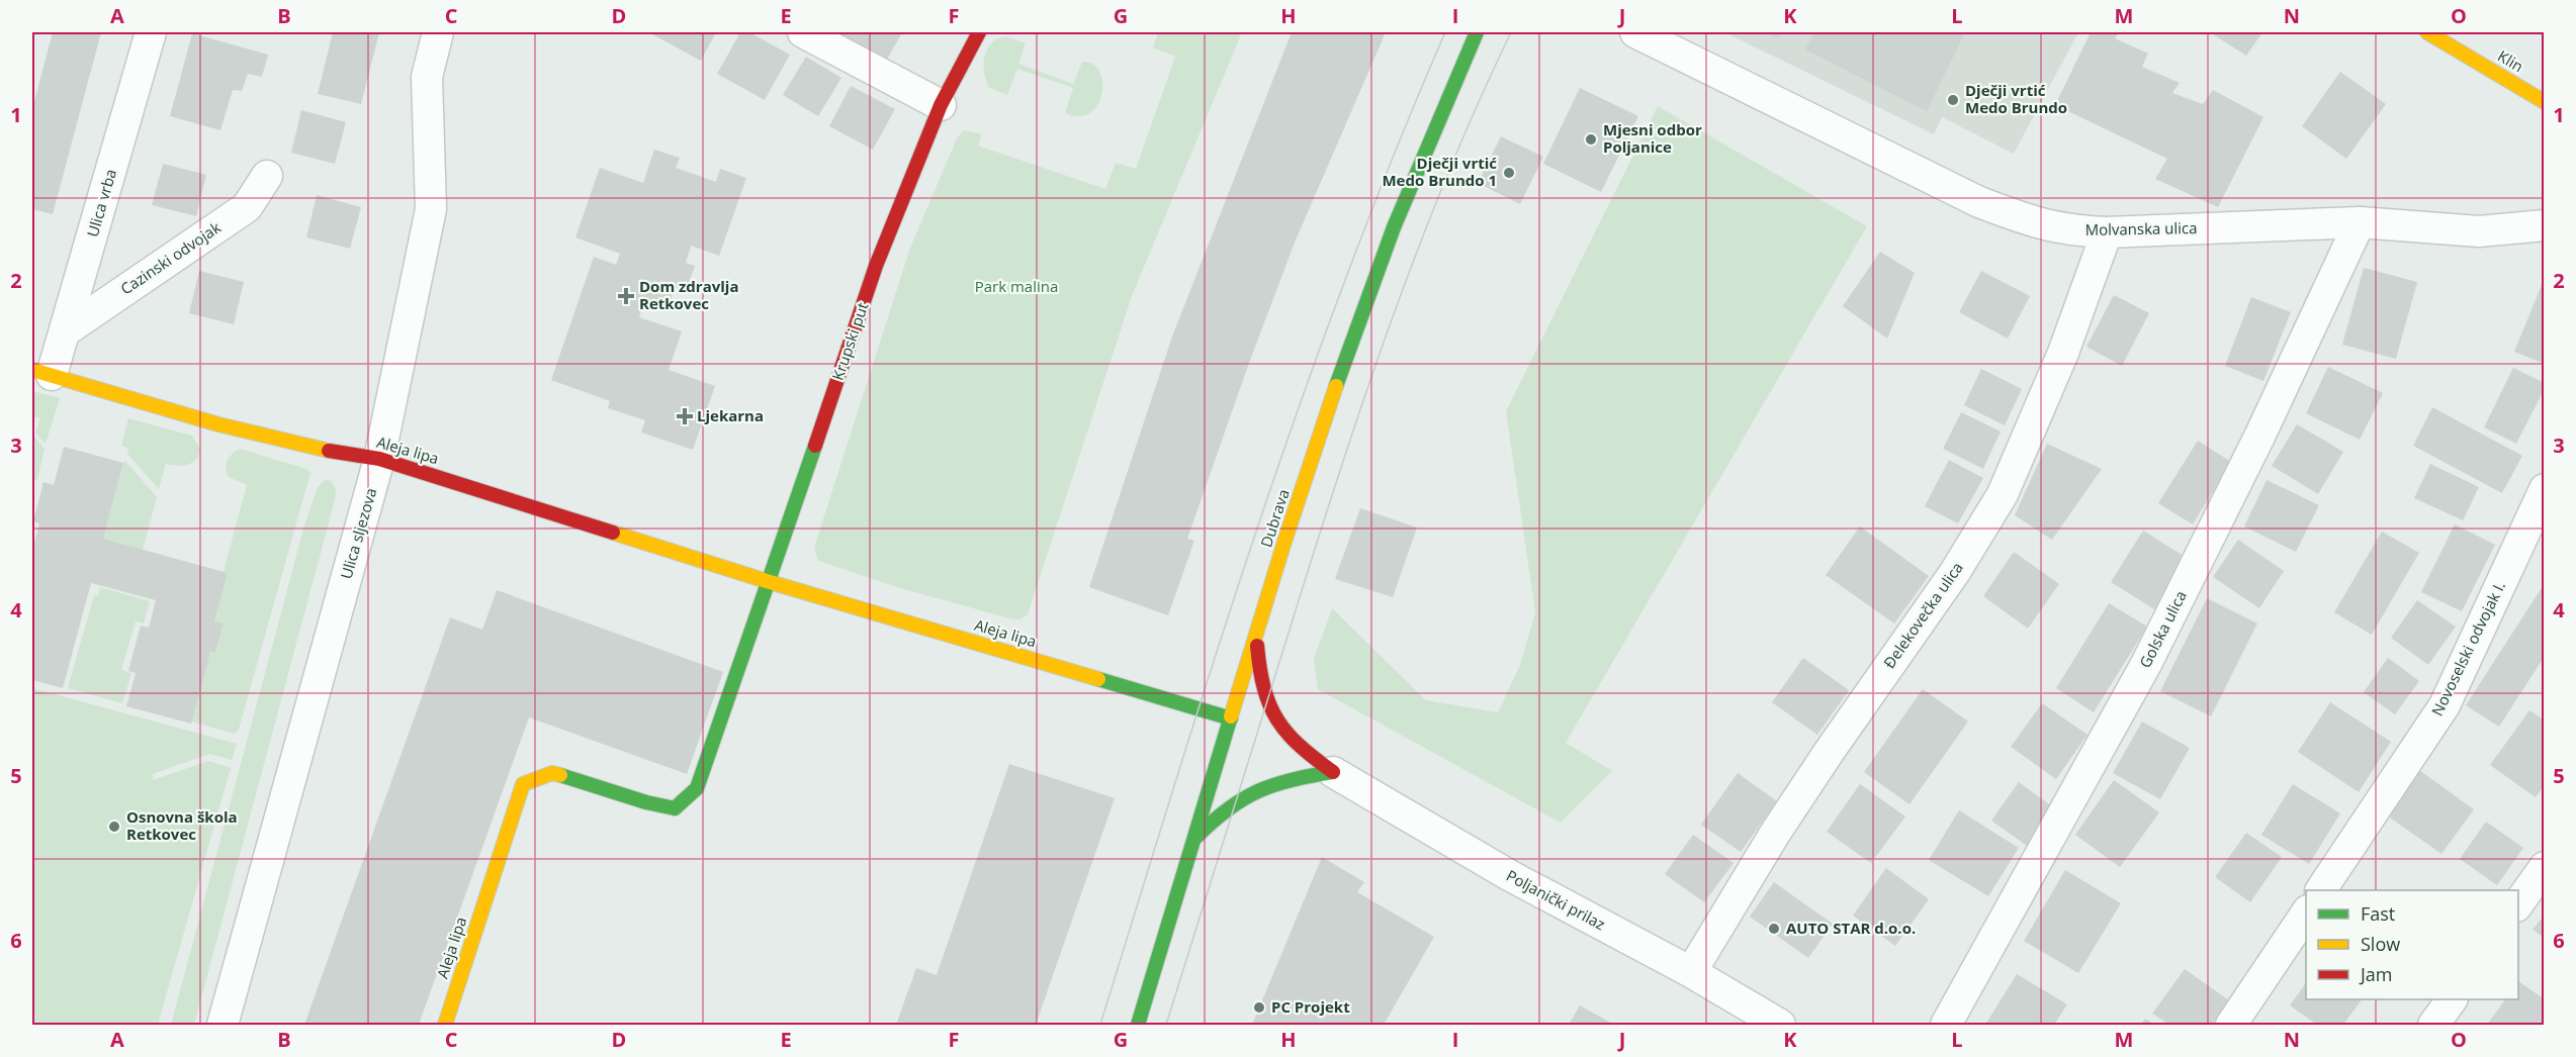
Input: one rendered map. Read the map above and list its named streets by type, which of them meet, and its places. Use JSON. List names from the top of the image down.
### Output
{
  "streets": {
    "street": [
      "Klin",
      "Ulica vrba",
      "Molvanska ulica",
      "Cazinski odvojak",
      "Krupski put",
      "Aleja lipa",
      "Dubrava",
      "Ulica sljezova",
      "Đelekovečka ulica",
      "Golska ulica",
      "Novoselski odvojak I.",
      "Poljanički prilaz"
    ]
  },
  "crossings": [
    ["Ulica vrba", "Cazinski odvojak"],
    ["Ulica vrba", "Aleja lipa"],
    ["Molvanska ulica", "Đelekovečka ulica"],
    ["Molvanska ulica", "Golska ulica"],
    ["Krupski put", "Aleja lipa"],
    ["Aleja lipa", "Dubrava"],
    ["Aleja lipa", "Ulica sljezova"],
    ["Đelekovečka ulica", "Poljanički prilaz"]
  ],
  "parks": ["Park malina"],
  "places": {
    "other": [
      "Dječji vrtić Medo Brundo",
      "Mjesni odbor Poljanice",
      "Dječji vrtić Medo Brundo 1",
      "Osnovna škola Retkovec",
      "AUTO STAR d.o.o.",
      "PC Projekt"
    ],
    "health": ["Dom zdravlja Retkovec", "Ljekarna"]
  },
  "legend": ["Fast", "Slow", "Jam"],
  "grid": {
    "columns": [
      "A",
      "B",
      "C",
      "D",
      "E",
      "F",
      "G",
      "H",
      "I",
      "J",
      "K",
      "L",
      "M",
      "N",
      "O"
    ],
    "rows": [
      "1",
      "2",
      "3",
      "4",
      "5",
      "6"
    ]
  }
}
